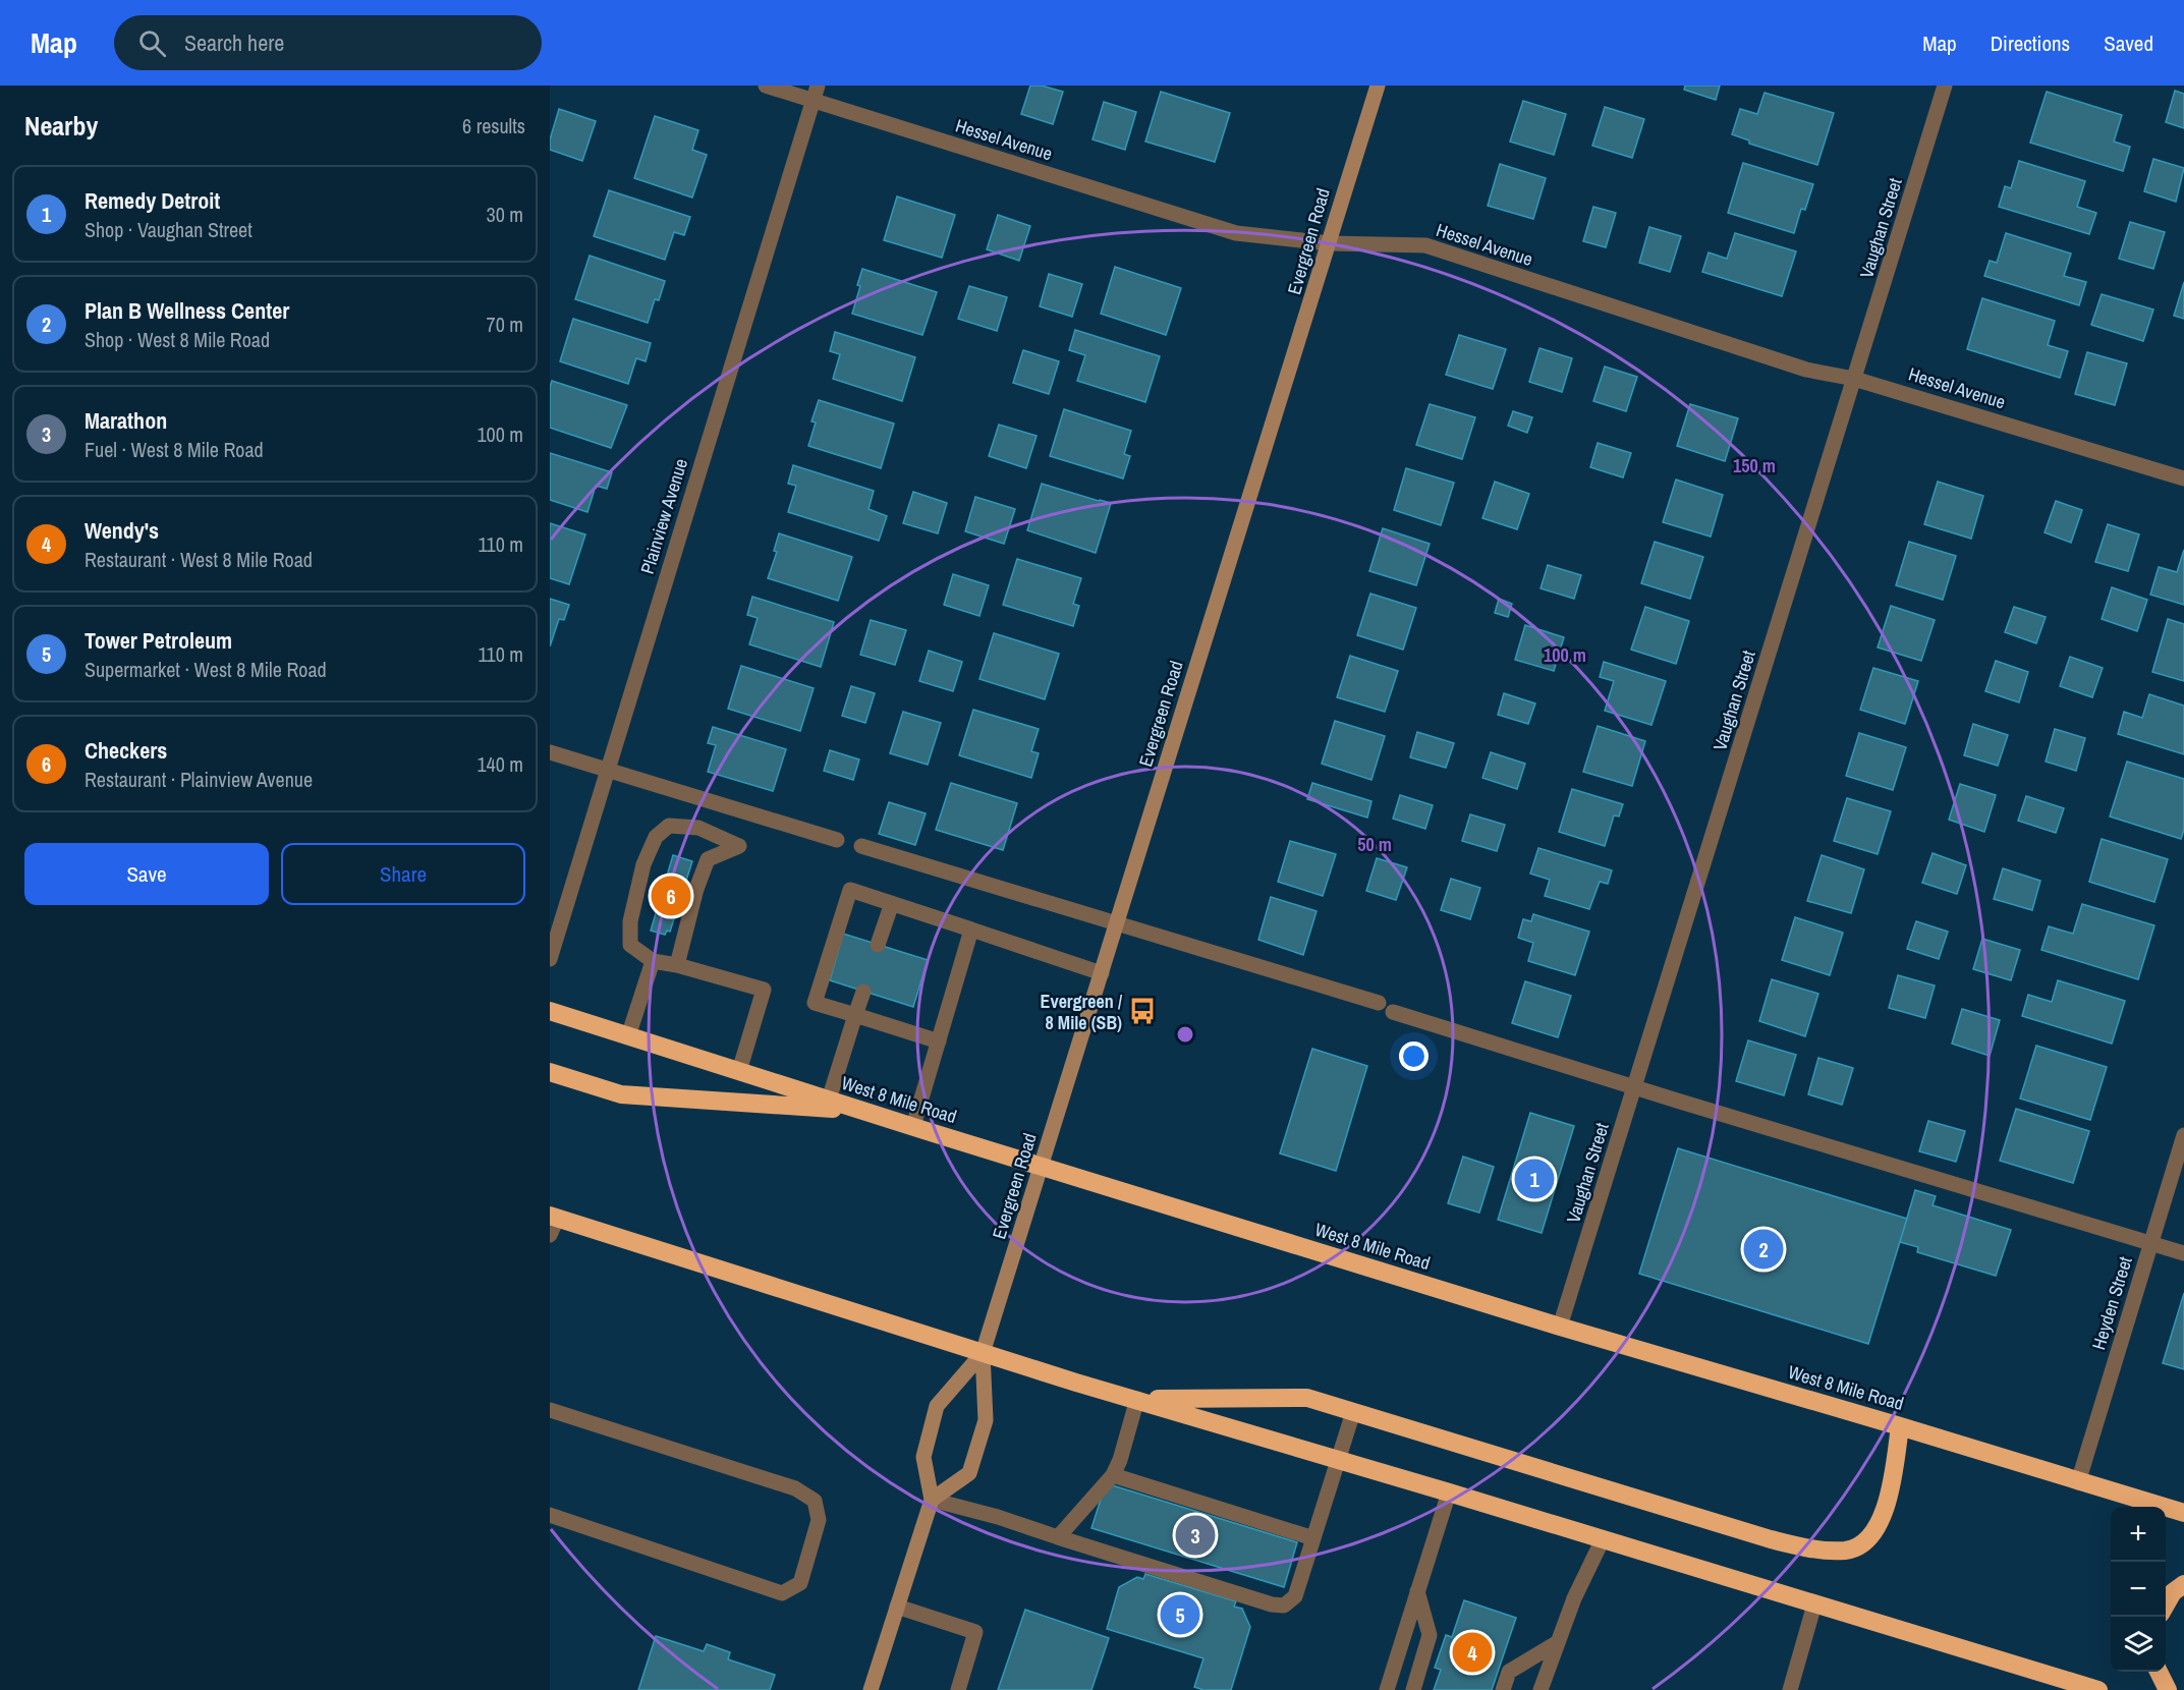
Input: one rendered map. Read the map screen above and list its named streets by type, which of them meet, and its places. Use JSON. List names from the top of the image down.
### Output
{
  "streets": {
    "highway": ["West 8 Mile Road"],
    "street": [
      "Hessel Avenue",
      "Vaughan Street",
      "Evergreen Road",
      "Plainview Avenue",
      "Heyden Street"
    ]
  },
  "crossings": [
    ["Hessel Avenue", "Vaughan Street"],
    ["Hessel Avenue", "Evergreen Road"],
    ["Hessel Avenue", "Plainview Avenue"],
    ["Vaughan Street", "West 8 Mile Road"],
    ["Evergreen Road", "West 8 Mile Road"],
    ["West 8 Mile Road", "Heyden Street"]
  ],
  "places": {
    "bus stop": ["Evergreen / 8 Mile (SB)"]
  },
  "page": {
    "header": "Map",
    "search": "Search here",
    "nav": ["Map", "Directions", "Saved"],
    "heading": ["Nearby", "6 results"],
    "list": [
      {
        "mark": "1",
        "name": "Remedy Detroit",
        "note": "Shop · Vaughan Street",
        "value": "30 m"
      },
      {
        "mark": "2",
        "name": "Plan B Wellness Center",
        "note": "Shop · West 8 Mile Road",
        "value": "70 m"
      },
      {
        "mark": "3",
        "name": "Marathon",
        "note": "Fuel · West 8 Mile Road",
        "value": "100 m"
      },
      {
        "mark": "4",
        "name": "Wendy's",
        "note": "Restaurant · West 8 Mile Road",
        "value": "110 m"
      },
      {
        "mark": "5",
        "name": "Tower Petroleum",
        "note": "Supermarket · West 8 Mile Road",
        "value": "110 m"
      },
      {
        "mark": "6",
        "name": "Checkers",
        "note": "Restaurant · Plainview Avenue",
        "value": "140 m"
      }
    ],
    "buttons": ["Save", "Share"],
    "pins": [
      "6",
      "1",
      "2",
      "3",
      "5",
      "4"
    ],
    "map_buttons": ["+", "−"]
  },
  "rings": ["150 m", "100 m", "50 m"]
}
